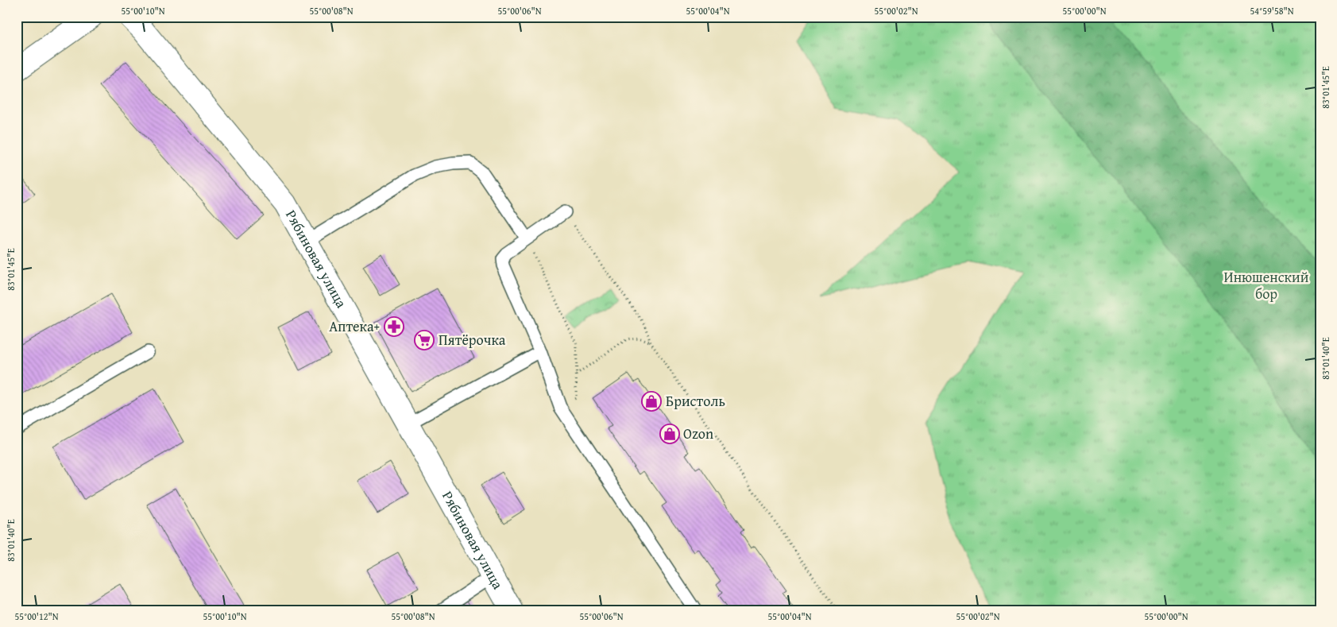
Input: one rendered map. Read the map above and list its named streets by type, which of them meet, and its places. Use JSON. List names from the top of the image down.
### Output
{
  "streets": {
    "street": ["Рябиновая улица"]
  },
  "parks": ["Инюшенский бор"],
  "places": {
    "pharmacy": ["Аптека+"],
    "supermarket": ["Пятёрочка"],
    "shop": ["Бристоль", "Ozon"]
  },
  "coordinates": [
    "55°00'10\"N",
    "55°00'08\"N",
    "55°00'06\"N",
    "55°00'04\"N",
    "55°00'02\"N",
    "55°00'00\"N",
    "54°59'58\"N",
    "83°01'45\"E",
    "83°01'40\"E",
    "55°00'12\"N"
  ]
}
